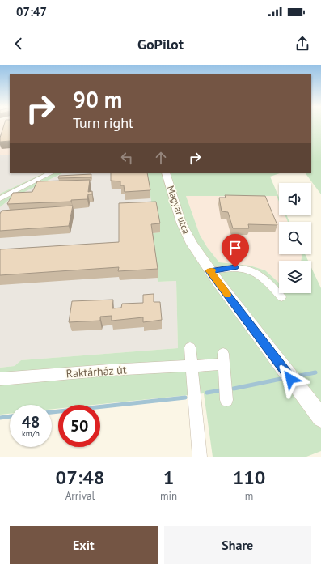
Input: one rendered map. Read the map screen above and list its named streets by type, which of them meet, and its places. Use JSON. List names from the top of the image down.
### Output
{
  "streets": {
    "main road": ["Magyar utca"],
    "street": ["Raktárház út"]
  },
  "page": {
    "status": "07:47",
    "header": "GoPilot",
    "turn": ["90 m", "Turn right"],
    "speed": "48 km/h",
    "limit": "50",
    "eta": [
      "07:48",
      "Arrival",
      "1",
      "min",
      "110",
      "m"
    ],
    "buttons": ["Exit", "Share"]
  }
}
